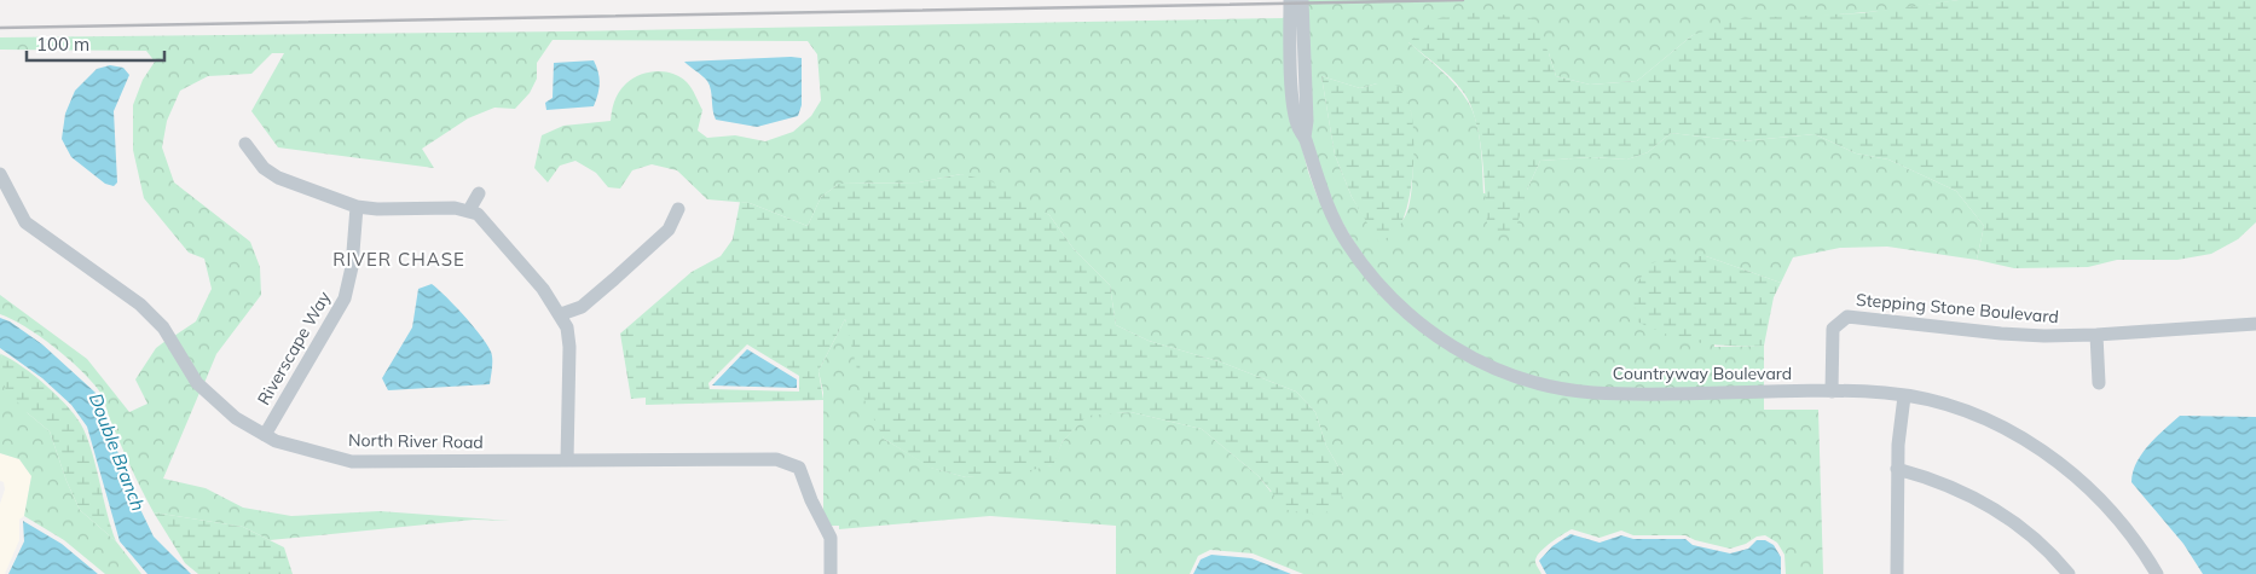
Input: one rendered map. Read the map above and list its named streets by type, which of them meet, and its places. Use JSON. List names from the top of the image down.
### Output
{
  "streets": {
    "street": [
      "Stepping Stone Boulevard",
      "Riverscape Way",
      "Countryway Boulevard",
      "North River Road"
    ]
  },
  "crossings": [
    ["Stepping Stone Boulevard", "Countryway Boulevard"],
    ["Riverscape Way", "North River Road"]
  ],
  "districts": ["RIVER CHASE"],
  "water": ["Double Branch"],
  "scale_bar": "100 m"
}
